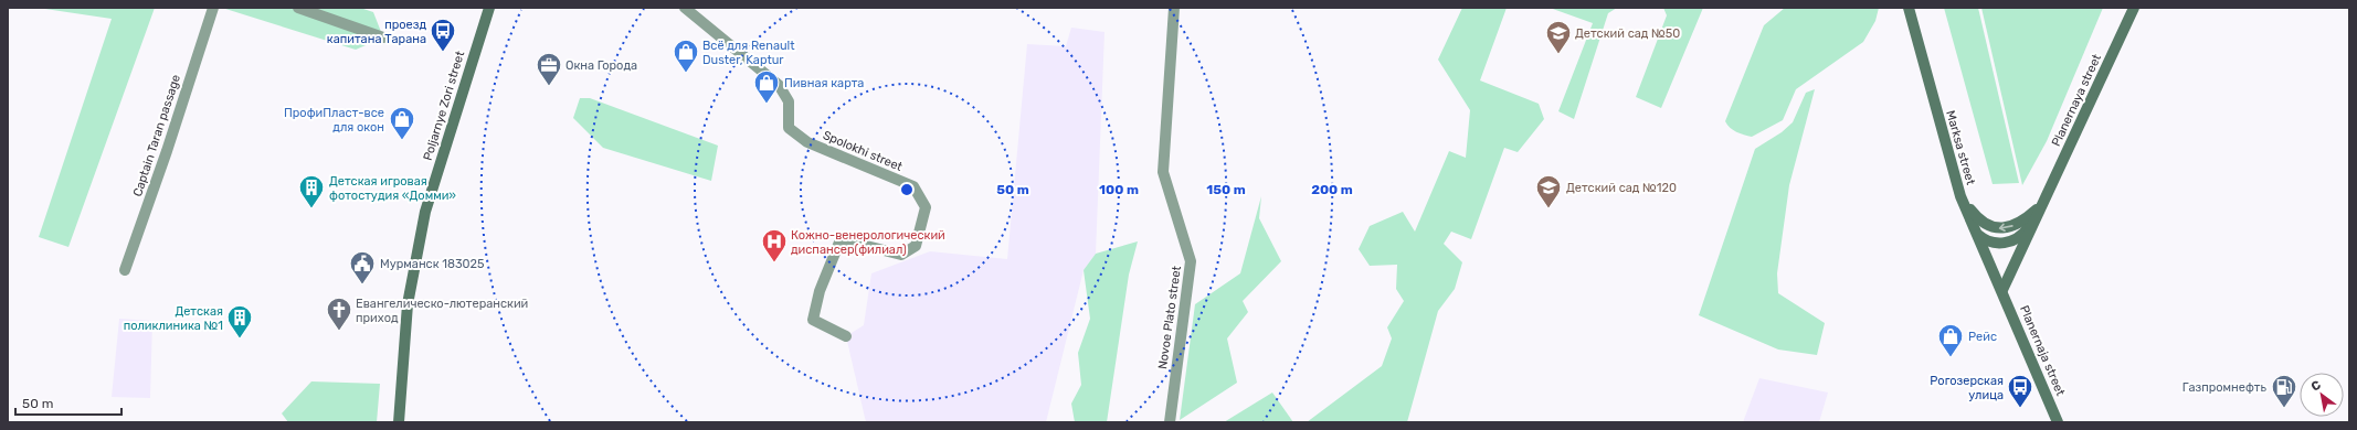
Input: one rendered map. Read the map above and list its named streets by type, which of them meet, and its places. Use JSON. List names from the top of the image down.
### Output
{
  "streets": {
    "main road": [
      "Planernaya street",
      "Poljarnye Zori street",
      "Marksa street",
      "Planernaja street"
    ],
    "street": ["Captain Taran passage", "Spolokhi street", "Novoe Plato street"]
  },
  "crossings": [
    ["Marksa street", "Planernaja street"]
  ],
  "places": {
    "bus stop": ["проезд капитана Тарана", "Рогозерская улица"],
    "school or university": ["Детский сад №50", "Детский сад №120"],
    "shop": [
      "Всё для Renault Duster, Kaptur",
      "Пивная карта",
      "ПрофиПласт-все для окон",
      "Рейс"
    ],
    "office": ["Окна Города"],
    "building": ["Детская игровая фотостудия «Домми»", "Детская поликлиника №1"],
    "hospital": ["Кожно-венерологический диспансер(филиал)"],
    "public building": ["Мурманск 183025"],
    "church": ["Евангелическо-лютеранский приход"],
    "fuel station": ["Газпромнефть"]
  },
  "scale_bar": "50 m",
  "north": "top left",
  "rings": [
    "50 m",
    "100 m",
    "150 m",
    "200 m"
  ]
}
